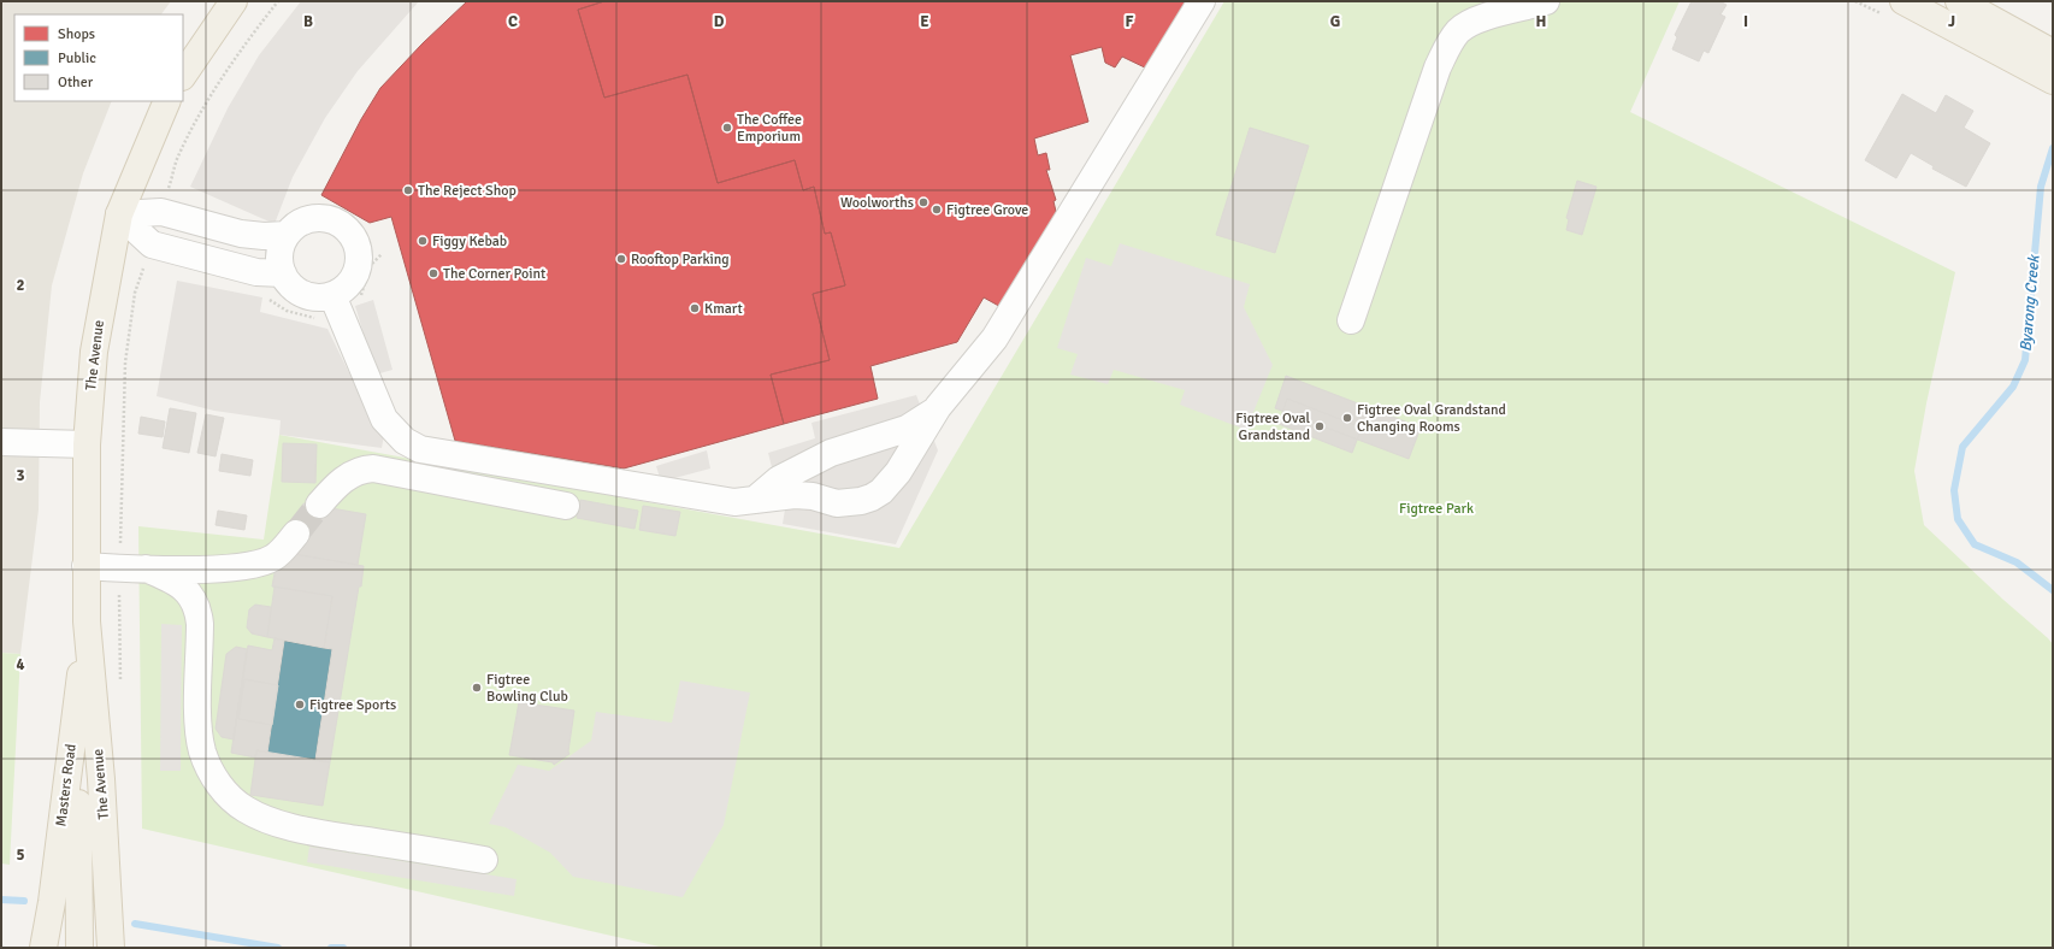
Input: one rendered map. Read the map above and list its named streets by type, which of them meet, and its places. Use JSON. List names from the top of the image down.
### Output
{
  "streets": {
    "main road": ["The Avenue", "Masters Road"]
  },
  "crossings": [
    ["The Avenue", "Masters Road"]
  ],
  "water": ["Byarong Creek"],
  "parks": ["Figtree Park"],
  "places": [
    "The Coffee Emporium",
    "The Reject Shop",
    "Woolworths",
    "Figtree Grove",
    "Figgy Kebab",
    "Rooftop Parking",
    "The Corner Point",
    "Kmart",
    "Figtree Oval Grandstand Changing Rooms",
    "Figtree Oval Grandstand",
    "Figtree Bowling Club",
    "Figtree Sports"
  ],
  "legend": ["Shops", "Public", "Other"],
  "grid": {
    "columns": [
      "B",
      "C",
      "D",
      "E",
      "F",
      "G",
      "H",
      "I",
      "J"
    ],
    "rows": [
      "2",
      "3",
      "4",
      "5"
    ]
  }
}
